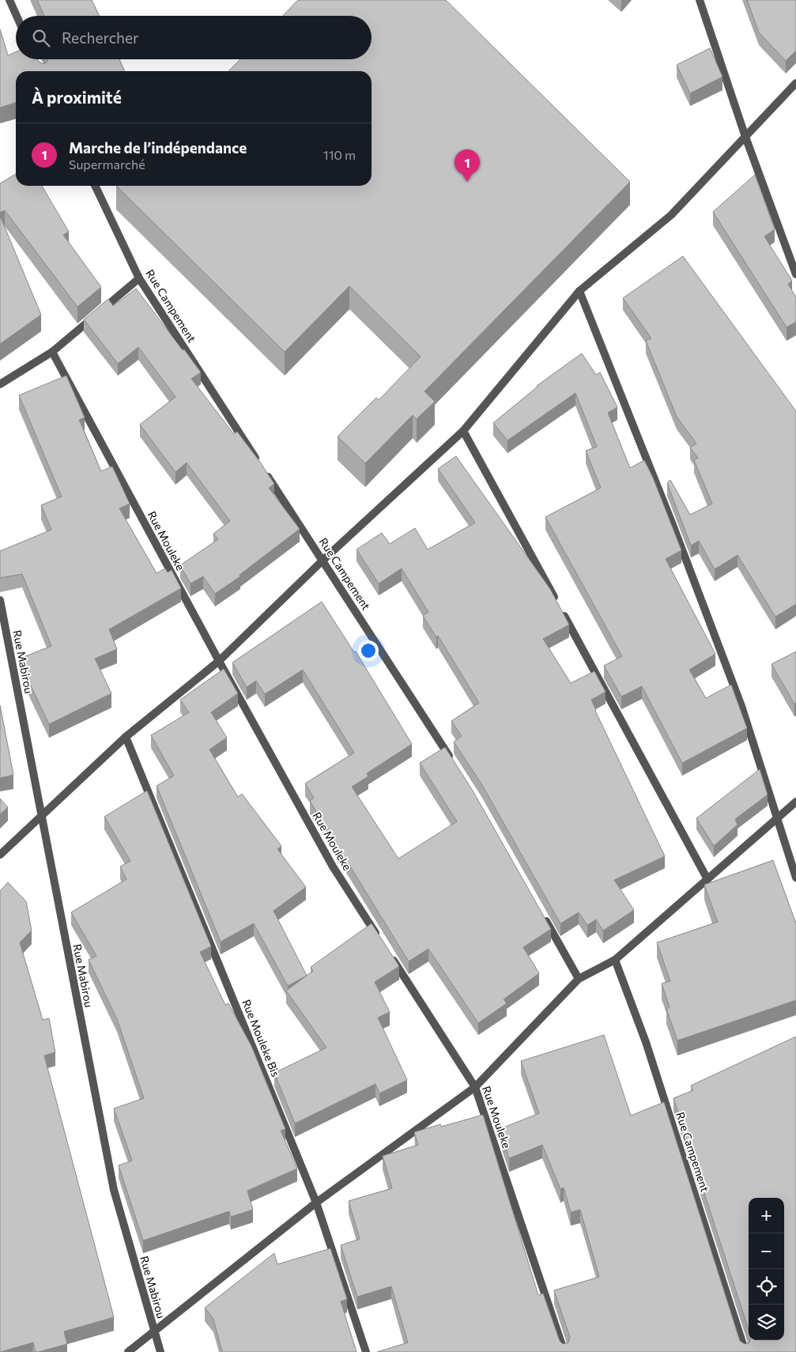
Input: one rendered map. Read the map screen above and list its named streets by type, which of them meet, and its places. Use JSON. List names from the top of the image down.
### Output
{
  "streets": {
    "street": [
      "Rue Campement",
      "Rue Mouleke",
      "Rue Mabirou",
      "Rue Mouleke Bis"
    ]
  },
  "page": {
    "search": "Rechercher",
    "heading": "À proximité",
    "list": [
      {
        "mark": "1",
        "name": "Marche de l’indépendance",
        "note": "Supermarché",
        "value": "110 m"
      }
    ],
    "pins": "1",
    "map_buttons": ["+", "−"]
  }
}
